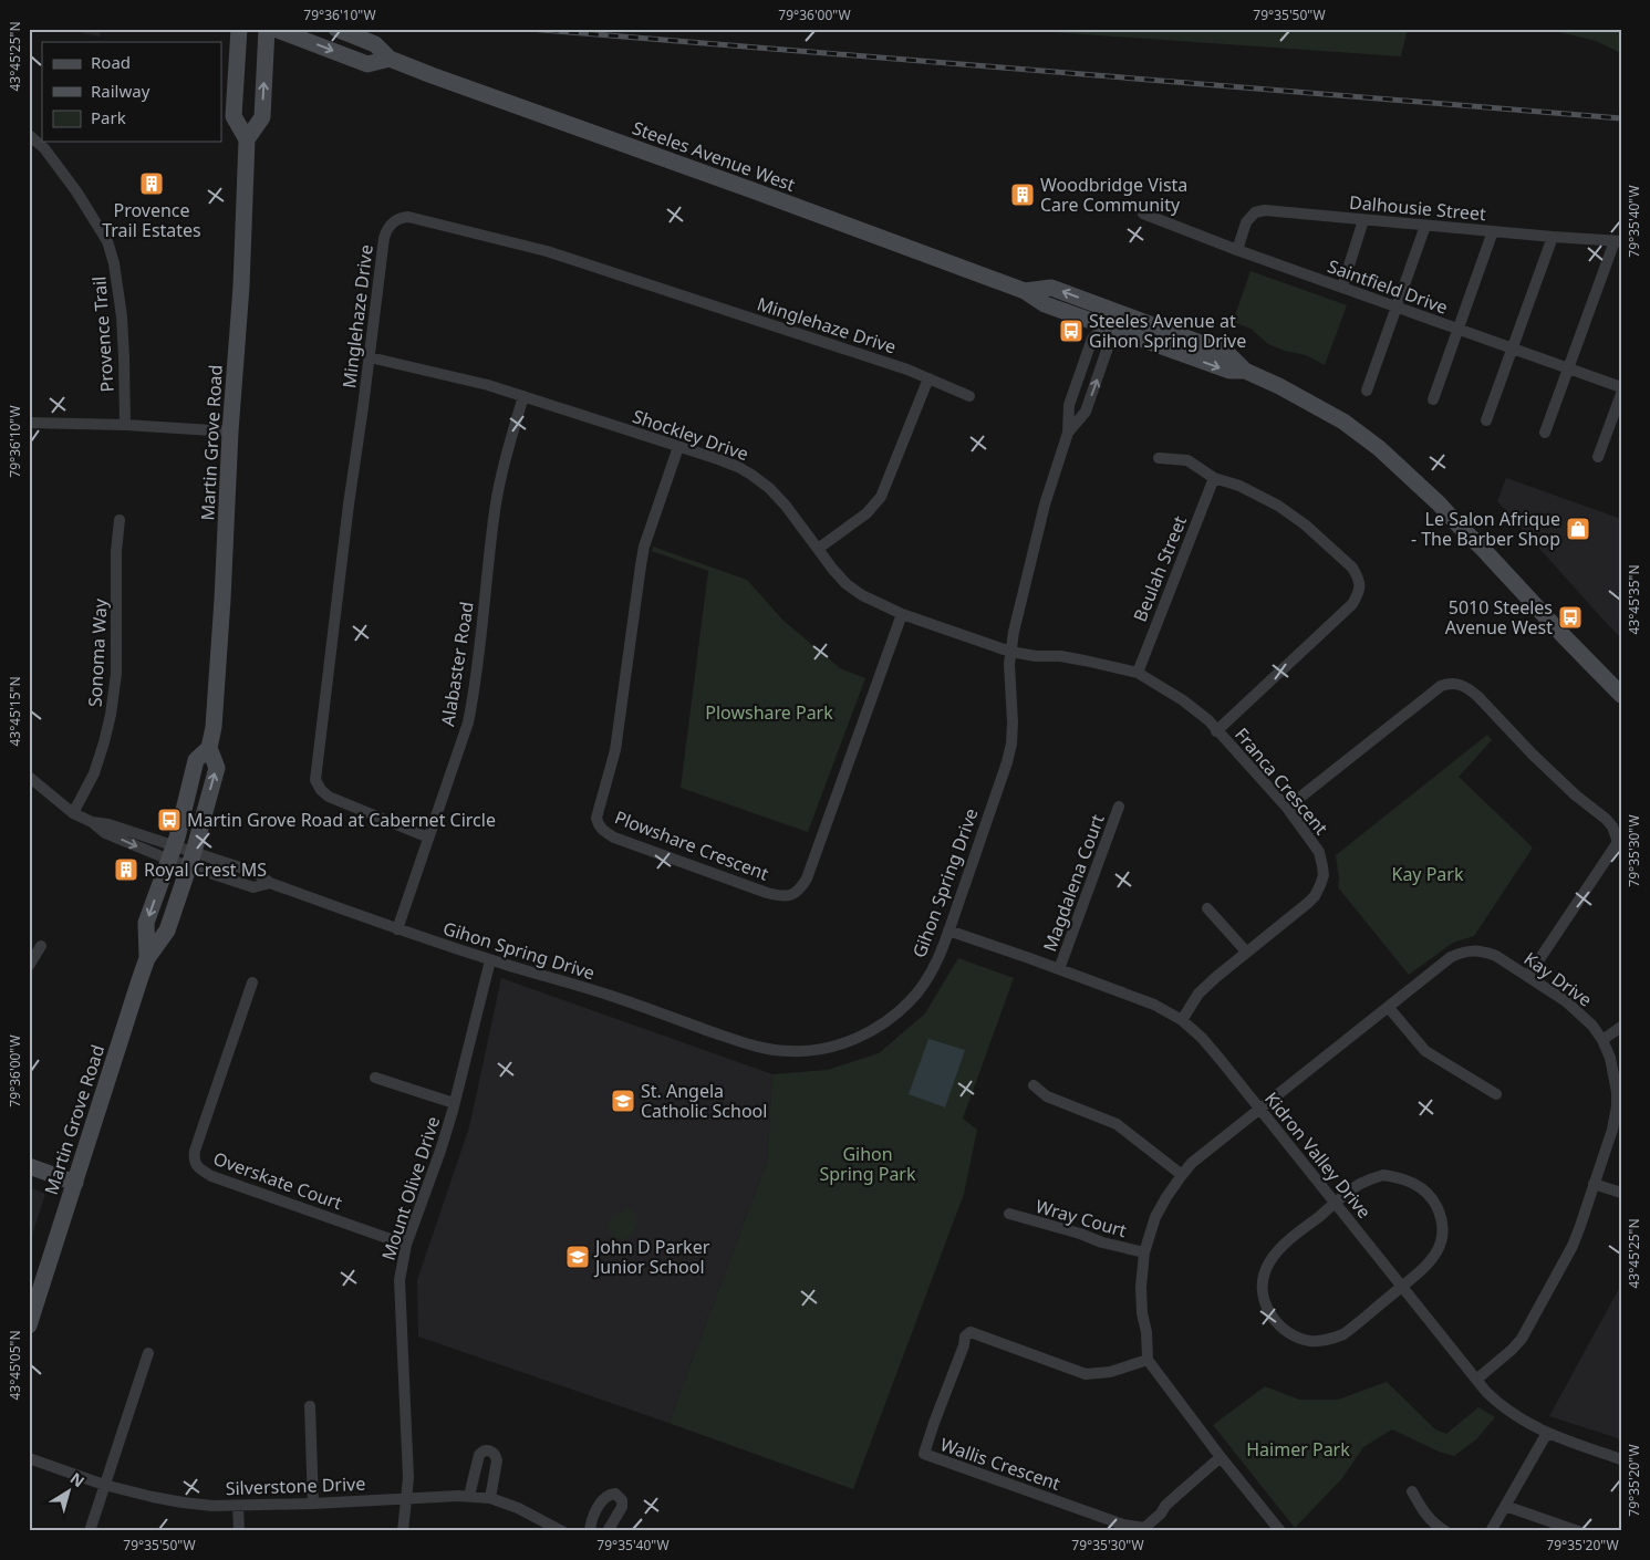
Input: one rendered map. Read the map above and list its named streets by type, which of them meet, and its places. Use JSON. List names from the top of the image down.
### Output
{
  "streets": {
    "main road": ["Steeles Avenue West", "Martin Grove Road"],
    "street": [
      "Dalhousie Street",
      "Saintfield Drive",
      "Minglehaze Drive",
      "Provence Trail",
      "Shockley Drive",
      "Beulah Street",
      "Sonoma Way",
      "Alabaster Road",
      "Franca Crescent",
      "Plowshare Crescent",
      "Gihon Spring Drive",
      "Magdalena Court",
      "Kay Drive",
      "Kidron Valley Drive",
      "Overskate Court",
      "Mount Olive Drive",
      "Wray Court",
      "Wallis Crescent",
      "Silverstone Drive"
    ]
  },
  "crossings": [
    ["Steeles Avenue West", "Gihon Spring Drive"],
    ["Dalhousie Street", "Saintfield Drive"],
    ["Minglehaze Drive", "Shockley Drive"],
    ["Minglehaze Drive", "Alabaster Road"],
    ["Shockley Drive", "Alabaster Road"],
    ["Shockley Drive", "Franca Crescent"],
    ["Shockley Drive", "Plowshare Crescent"],
    ["Shockley Drive", "Gihon Spring Drive"],
    ["Martin Grove Road", "Gihon Spring Drive"],
    ["Beulah Street", "Franca Crescent"],
    ["Sonoma Way", "Gihon Spring Drive"],
    ["Alabaster Road", "Gihon Spring Drive"],
    ["Franca Crescent", "Gihon Spring Drive"],
    ["Franca Crescent", "Kidron Valley Drive"],
    ["Gihon Spring Drive", "Kidron Valley Drive"],
    ["Gihon Spring Drive", "Mount Olive Drive"],
    ["Magdalena Court", "Kidron Valley Drive"],
    ["Kay Drive", "Kidron Valley Drive"],
    ["Kay Drive", "Wray Court"],
    ["Kay Drive", "Wallis Crescent"],
    ["Overskate Court", "Mount Olive Drive"],
    ["Mount Olive Drive", "Silverstone Drive"]
  ],
  "parks": [
    "Plowshare Park",
    "Kay Park",
    "Gihon Spring Park",
    "Haimer Park"
  ],
  "places": {
    "building": ["Provence Trail Estates", "Woodbridge Vista Care Community", "Royal Crest MS"],
    "bus stop": ["Steeles Avenue at Gihon Spring Drive", "5010 Steeles Avenue West", "Martin Grove Road at Cabernet Circle"],
    "shop": ["Le Salon Afrique - The Barber Shop"],
    "school or university": ["St. Angela Catholic School", "John D Parker Junior School"]
  },
  "legend": ["Road", "Railway", "Park"],
  "north": "top right",
  "coordinates": [
    "79°36'10\"W",
    "79°36'00\"W",
    "79°35'50\"W",
    "43°45'25\"N",
    "79°35'40\"W",
    "43°45'35\"N",
    "43°45'15\"N",
    "79°35'30\"W",
    "43°45'05\"N",
    "79°35'20\"W"
  ]
}
